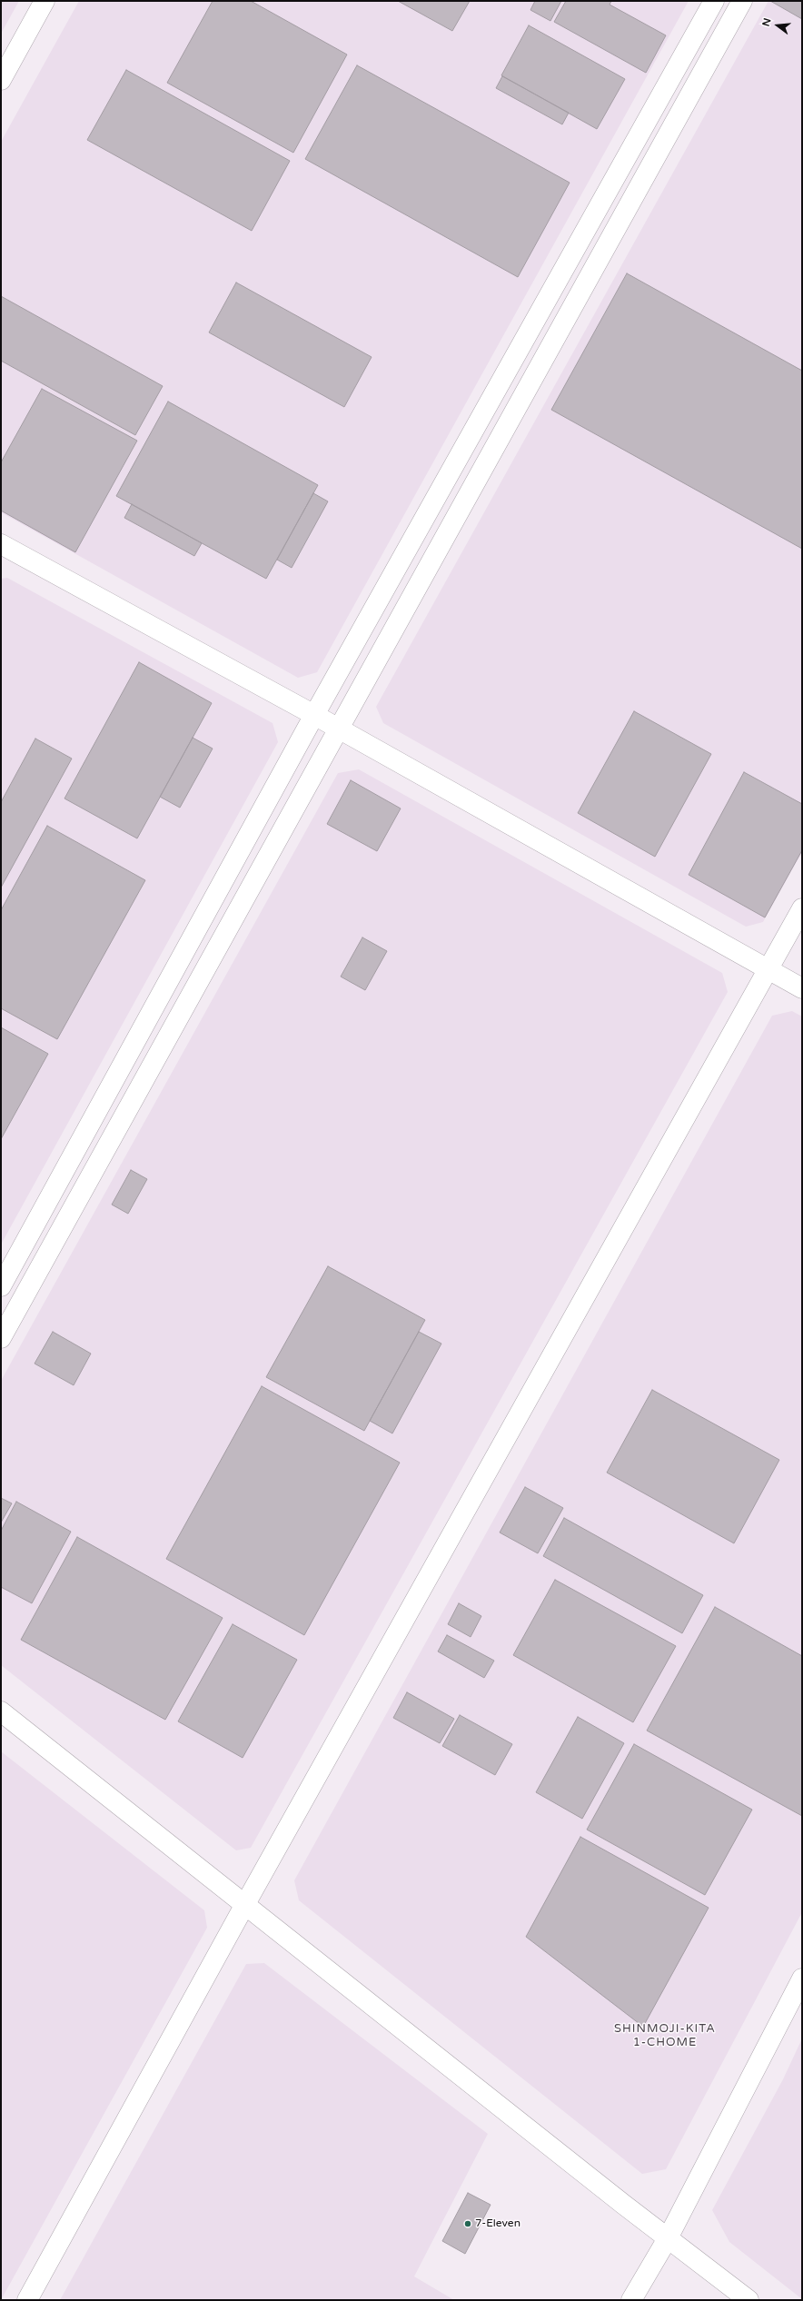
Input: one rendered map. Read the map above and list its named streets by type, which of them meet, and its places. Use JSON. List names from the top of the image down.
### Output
{
  "districts": ["SHINMOJI-KITA 1-CHOME"],
  "places": ["7-Eleven"],
  "north": "left"
}
